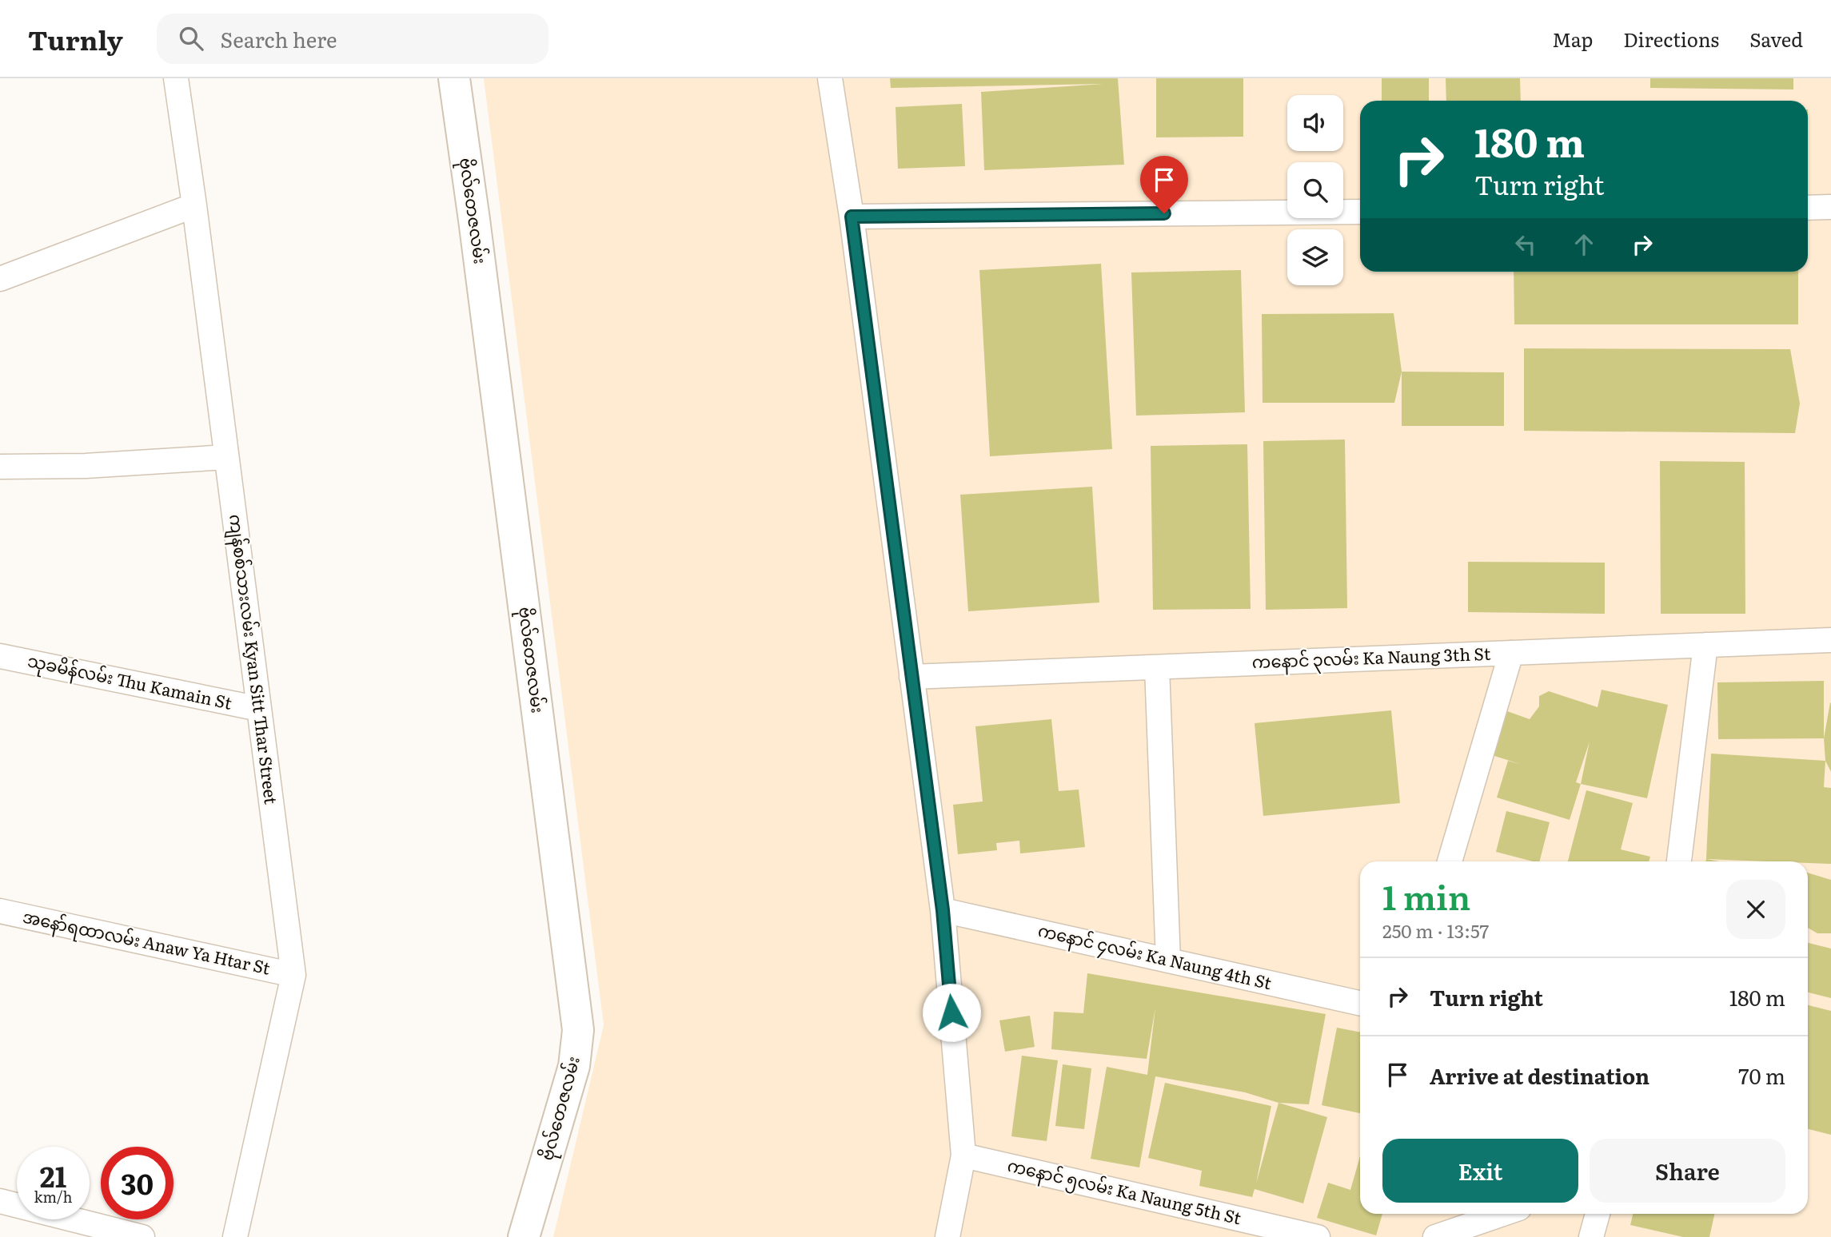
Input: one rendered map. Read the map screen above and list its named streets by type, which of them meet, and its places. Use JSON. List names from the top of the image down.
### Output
{
  "streets": {
    "main road": ["ဗိုလ်တေဇလမ်း"],
    "street": [
      "ကနောင် ၃လမ်း Ka Naung 3th St",
      "ကျန်စစ်သားလမ်း Kyan Sitt Thar Street",
      "သုခမိန်လမ်း Thu Kamain St",
      "အနော်ရထာလမ်း Anaw Ya Htar St",
      "ကနောင် ၄လမ်း Ka Naung 4th St",
      "ကနောင် ၅လမ်း Ka Naung 5th St"
    ]
  },
  "crossings": [
    ["ကျန်စစ်သားလမ်း Kyan Sitt Thar Street", "သုခမိန်လမ်း Thu Kamain St"],
    ["ကျန်စစ်သားလမ်း Kyan Sitt Thar Street", "အနော်ရထာလမ်း Anaw Ya Htar St"]
  ],
  "page": {
    "header": "Turnly",
    "search": "Search here",
    "nav": ["Map", "Directions", "Saved"],
    "turn": ["180 m", "Turn right"],
    "heading": ["1 min", "250 m · 13:57"],
    "list": [
      {
        "name": "Turn right",
        "value": "180 m"
      },
      {
        "name": "Arrive at destination",
        "value": "70 m"
      }
    ],
    "buttons": ["Exit", "Share"],
    "speed": "21 km/h",
    "limit": "30"
  }
}
